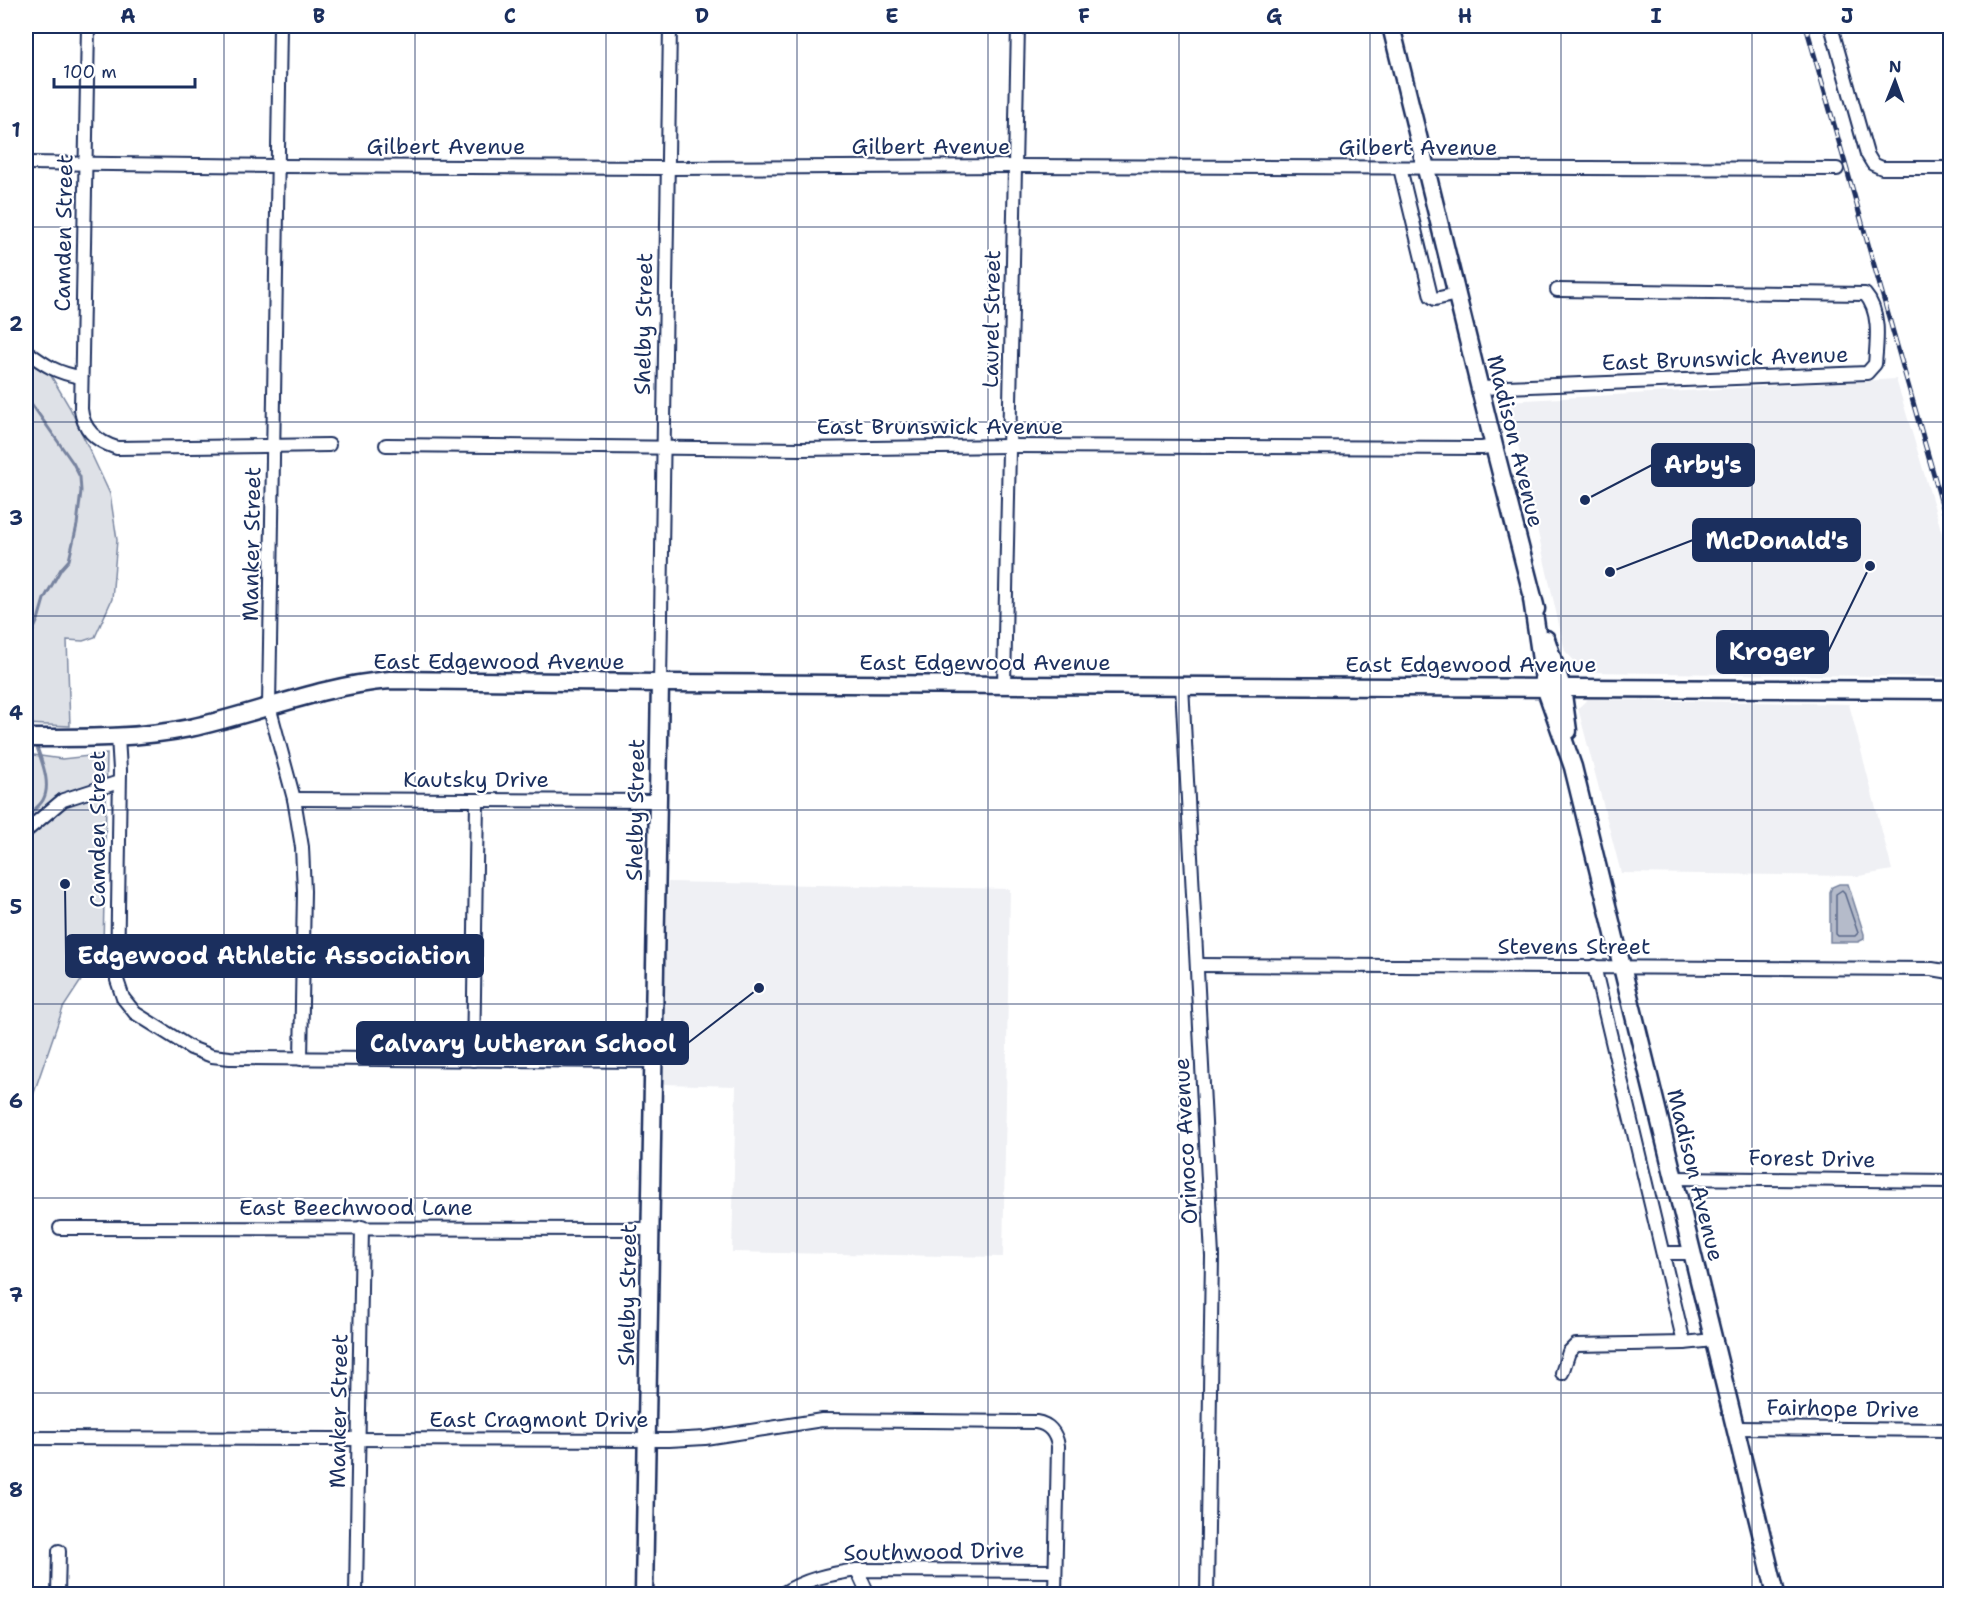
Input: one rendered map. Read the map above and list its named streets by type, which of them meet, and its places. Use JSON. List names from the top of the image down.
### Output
{
  "streets": {
    "main road": ["Shelby Street", "Madison Avenue", "East Edgewood Avenue"],
    "street": [
      "Gilbert Avenue",
      "Camden Street",
      "Laurel Street",
      "East Brunswick Avenue",
      "Manker Street",
      "Kautsky Drive",
      "Stevens Street",
      "Orinoco Avenue",
      "Forest Drive",
      "East Beechwood Lane",
      "Fairhope Drive",
      "East Cragmont Drive",
      "Southwood Drive"
    ]
  },
  "crossings": [
    ["Gilbert Avenue", "Camden Street"],
    ["Gilbert Avenue", "Laurel Street"],
    ["Gilbert Avenue", "Shelby Street"],
    ["Gilbert Avenue", "Madison Avenue"],
    ["Gilbert Avenue", "Manker Street"],
    ["Camden Street", "Manker Street"],
    ["Camden Street", "East Edgewood Avenue"],
    ["Laurel Street", "East Brunswick Avenue"],
    ["Laurel Street", "East Edgewood Avenue"],
    ["Shelby Street", "East Brunswick Avenue"],
    ["Shelby Street", "East Edgewood Avenue"],
    ["Shelby Street", "Kautsky Drive"],
    ["Shelby Street", "East Beechwood Lane"],
    ["Shelby Street", "East Cragmont Drive"],
    ["East Brunswick Avenue", "Madison Avenue"],
    ["Madison Avenue", "East Edgewood Avenue"],
    ["Madison Avenue", "Stevens Street"],
    ["Madison Avenue", "Forest Drive"],
    ["Madison Avenue", "Fairhope Drive"],
    ["Manker Street", "East Edgewood Avenue"],
    ["Manker Street", "Kautsky Drive"],
    ["Manker Street", "East Beechwood Lane"],
    ["Manker Street", "East Cragmont Drive"],
    ["East Edgewood Avenue", "Orinoco Avenue"],
    ["Stevens Street", "Orinoco Avenue"],
    ["East Cragmont Drive", "Southwood Drive"]
  ],
  "places": [
    "Arby's",
    "Kroger",
    "McDonald's",
    "Edgewood Athletic Association",
    "Calvary Lutheran School"
  ],
  "scale_bar": "100 m",
  "north": "top",
  "grid": {
    "columns": [
      "A",
      "B",
      "C",
      "D",
      "E",
      "F",
      "G",
      "H",
      "I",
      "J"
    ],
    "rows": [
      "1",
      "2",
      "3",
      "4",
      "5",
      "6",
      "7",
      "8"
    ]
  }
}
